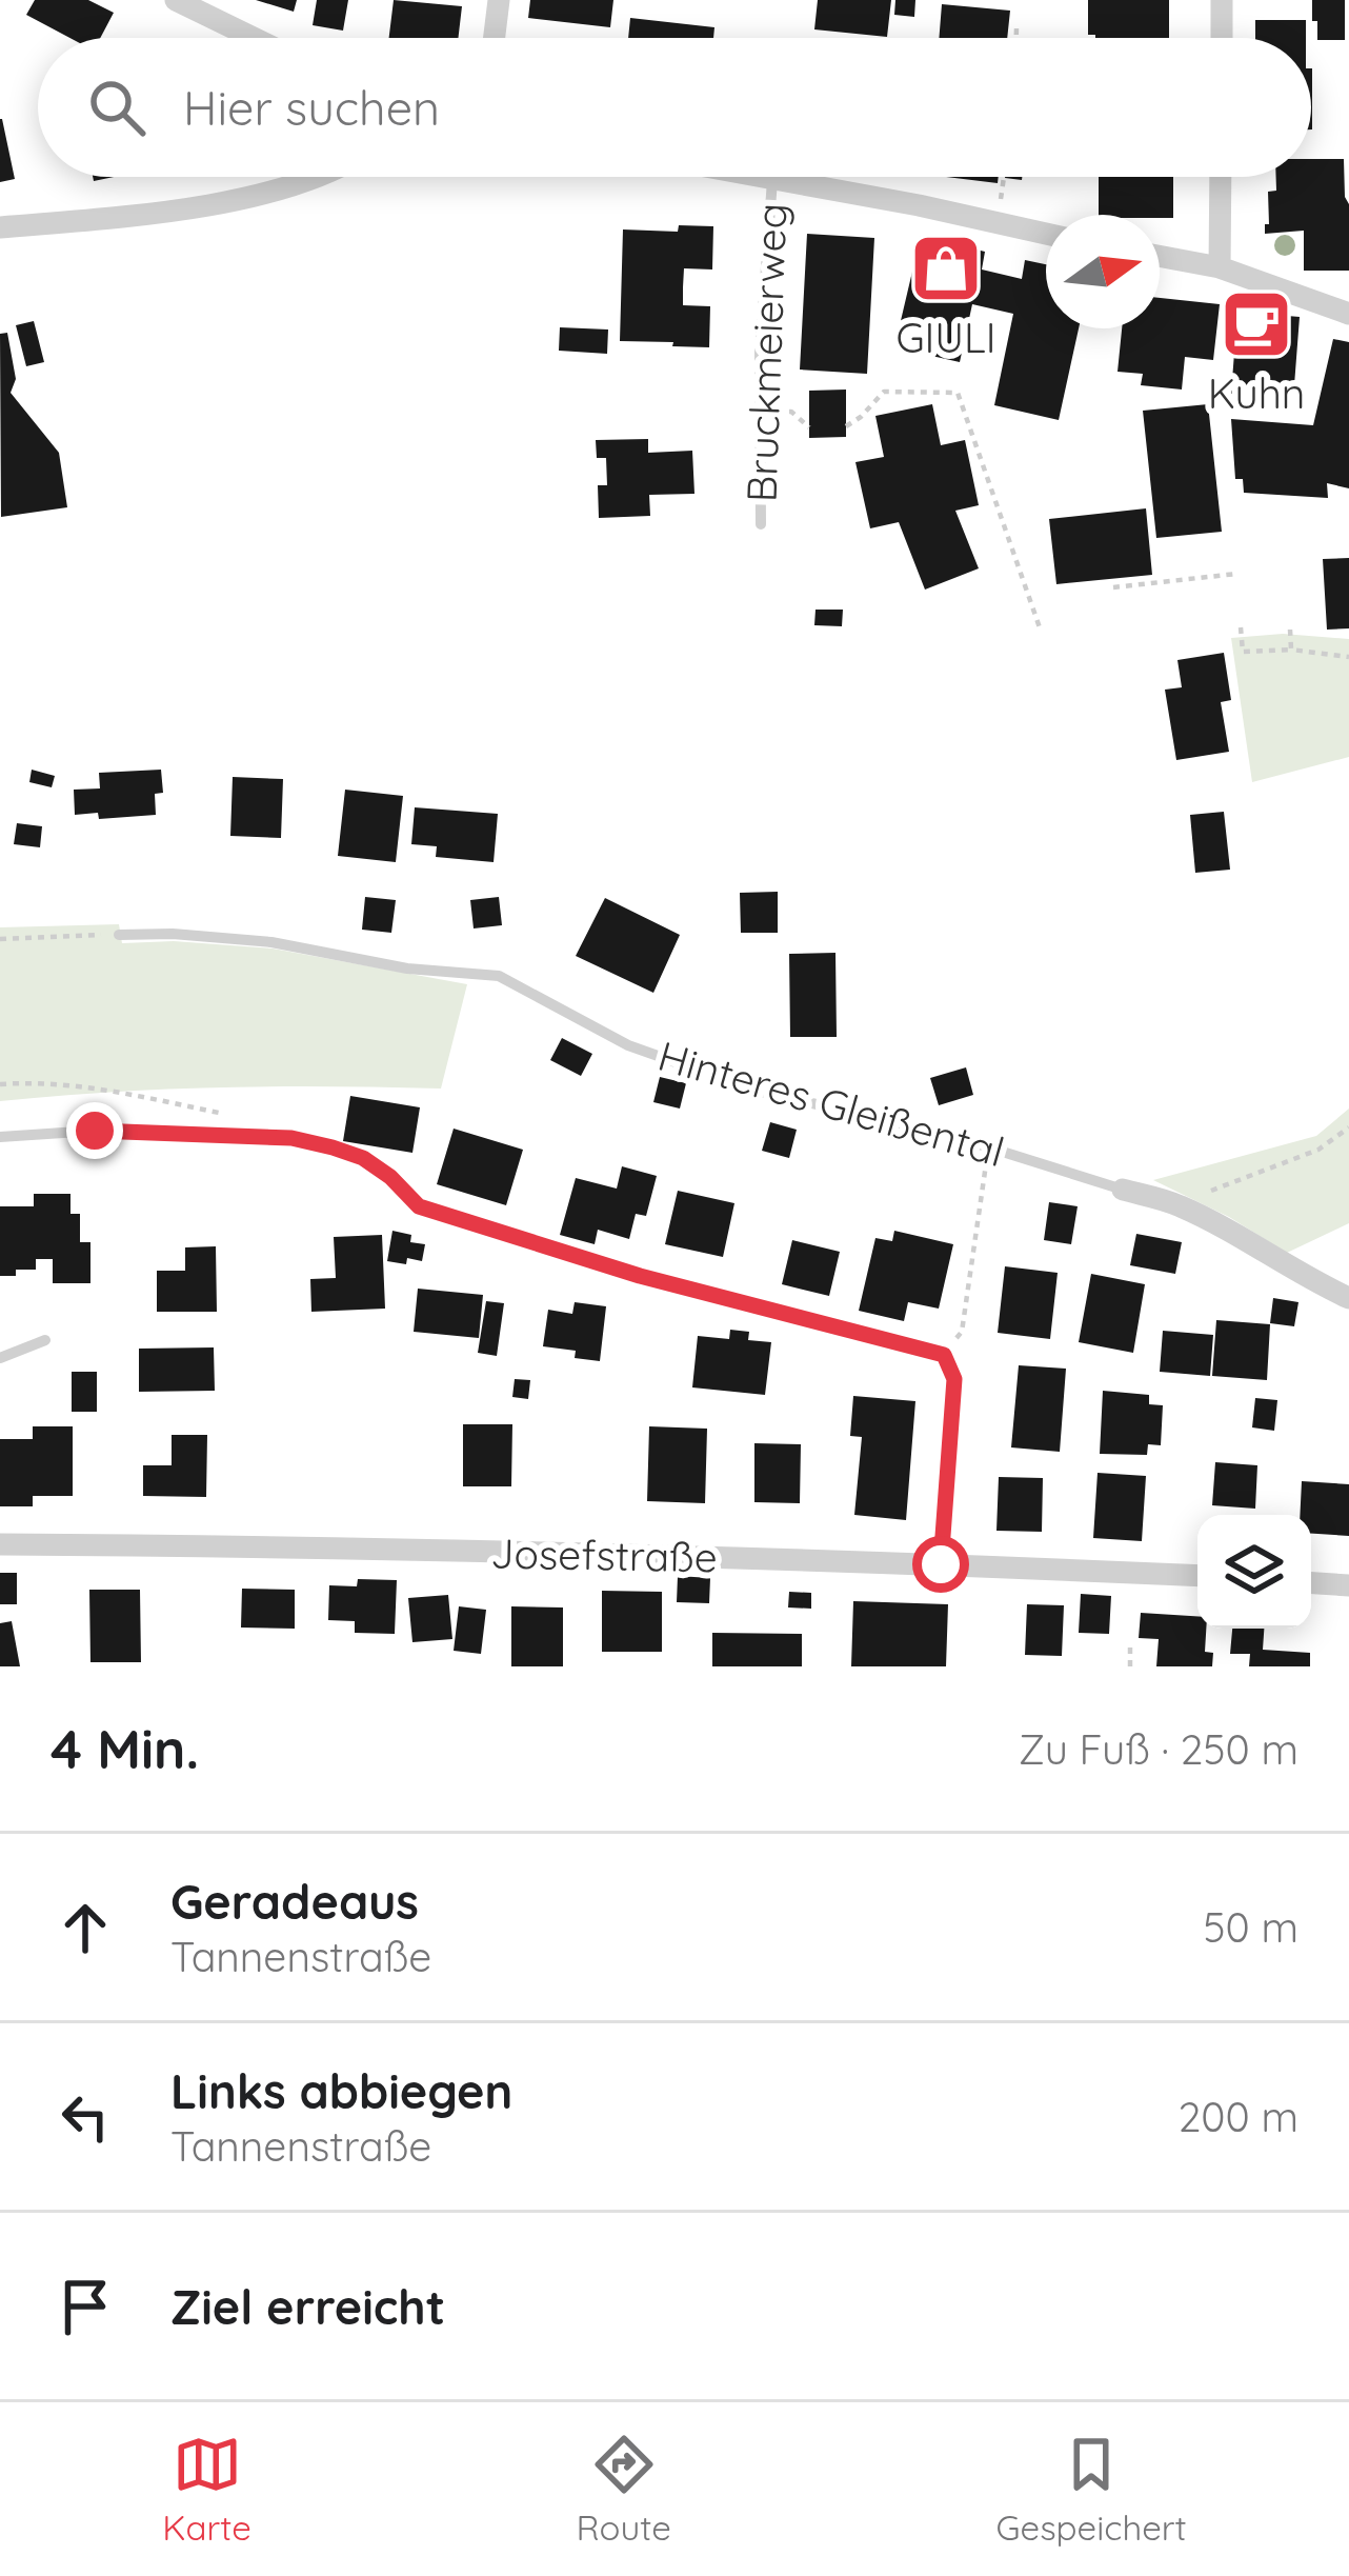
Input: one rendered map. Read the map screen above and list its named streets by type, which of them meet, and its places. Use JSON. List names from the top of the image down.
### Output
{
  "streets": {
    "street": ["Hinteres Gleißental", "Josefstraße"],
    "lane": ["Bruckmeierweg"]
  },
  "places": {
    "shop": ["GIULI"],
    "cafe": ["Kuhn"]
  },
  "north": "right",
  "page": {
    "search": "Hier suchen",
    "heading": ["4 Min.", "Zu Fuß · 250 m"],
    "list": [
      ["Geradeaus", "Tannenstraße", "50 m"],
      ["Links abbiegen", "Tannenstraße", "200 m"],
      "Ziel erreicht"
    ],
    "nav": ["Karte", "Route", "Gespeichert"]
  }
}
